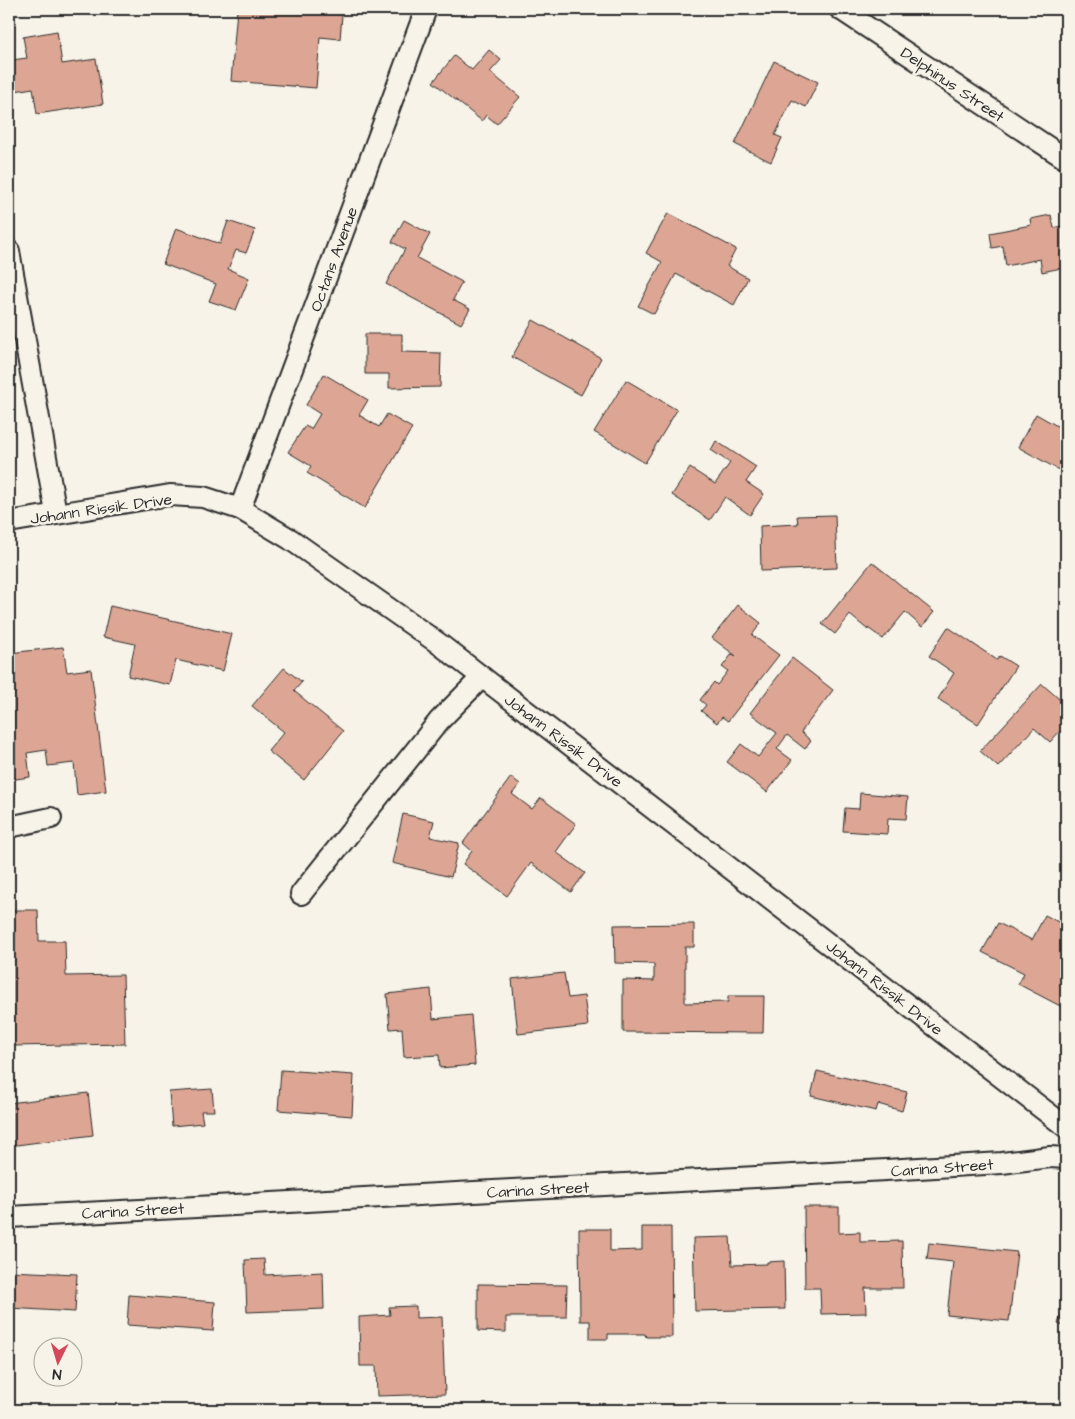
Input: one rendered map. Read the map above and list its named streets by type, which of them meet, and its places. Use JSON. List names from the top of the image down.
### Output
{
  "streets": {
    "street": [
      "Delphinus Street",
      "Octans Avenue",
      "Johann Rissik Drive",
      "Carina Street"
    ]
  },
  "crossings": [
    ["Octans Avenue", "Johann Rissik Drive"]
  ],
  "north": "bottom"
}
